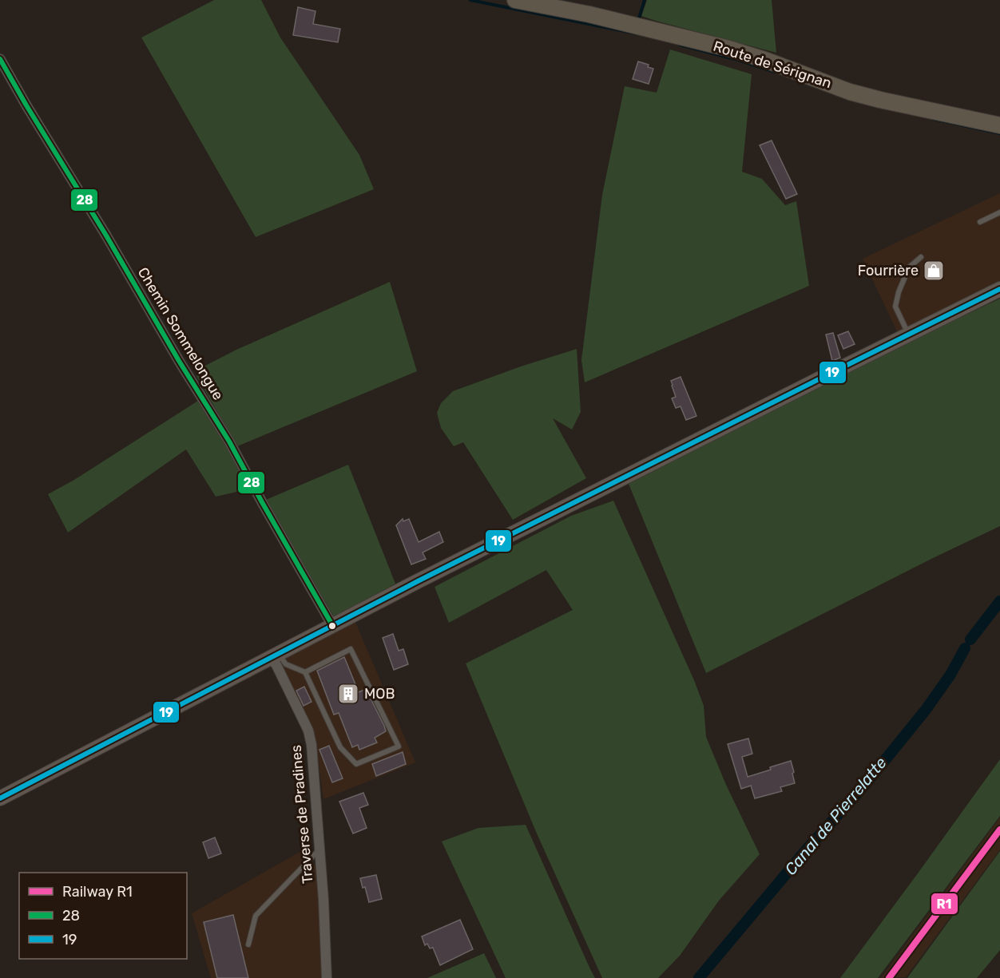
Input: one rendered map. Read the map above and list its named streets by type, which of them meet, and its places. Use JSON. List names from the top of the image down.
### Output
{
  "streets": {
    "main road": ["Route de Sérignan"],
    "street": ["Chemin Sommelongue", "Traverse de Pradines"]
  },
  "water": ["Canal de Pierrelatte"],
  "places": {
    "shop": ["Fourrière"],
    "building": ["MOB"]
  },
  "lines": ["transit line 28", "transit line 19", "rail line R1"],
  "legend": ["Railway R1", "28", "19"]
}
